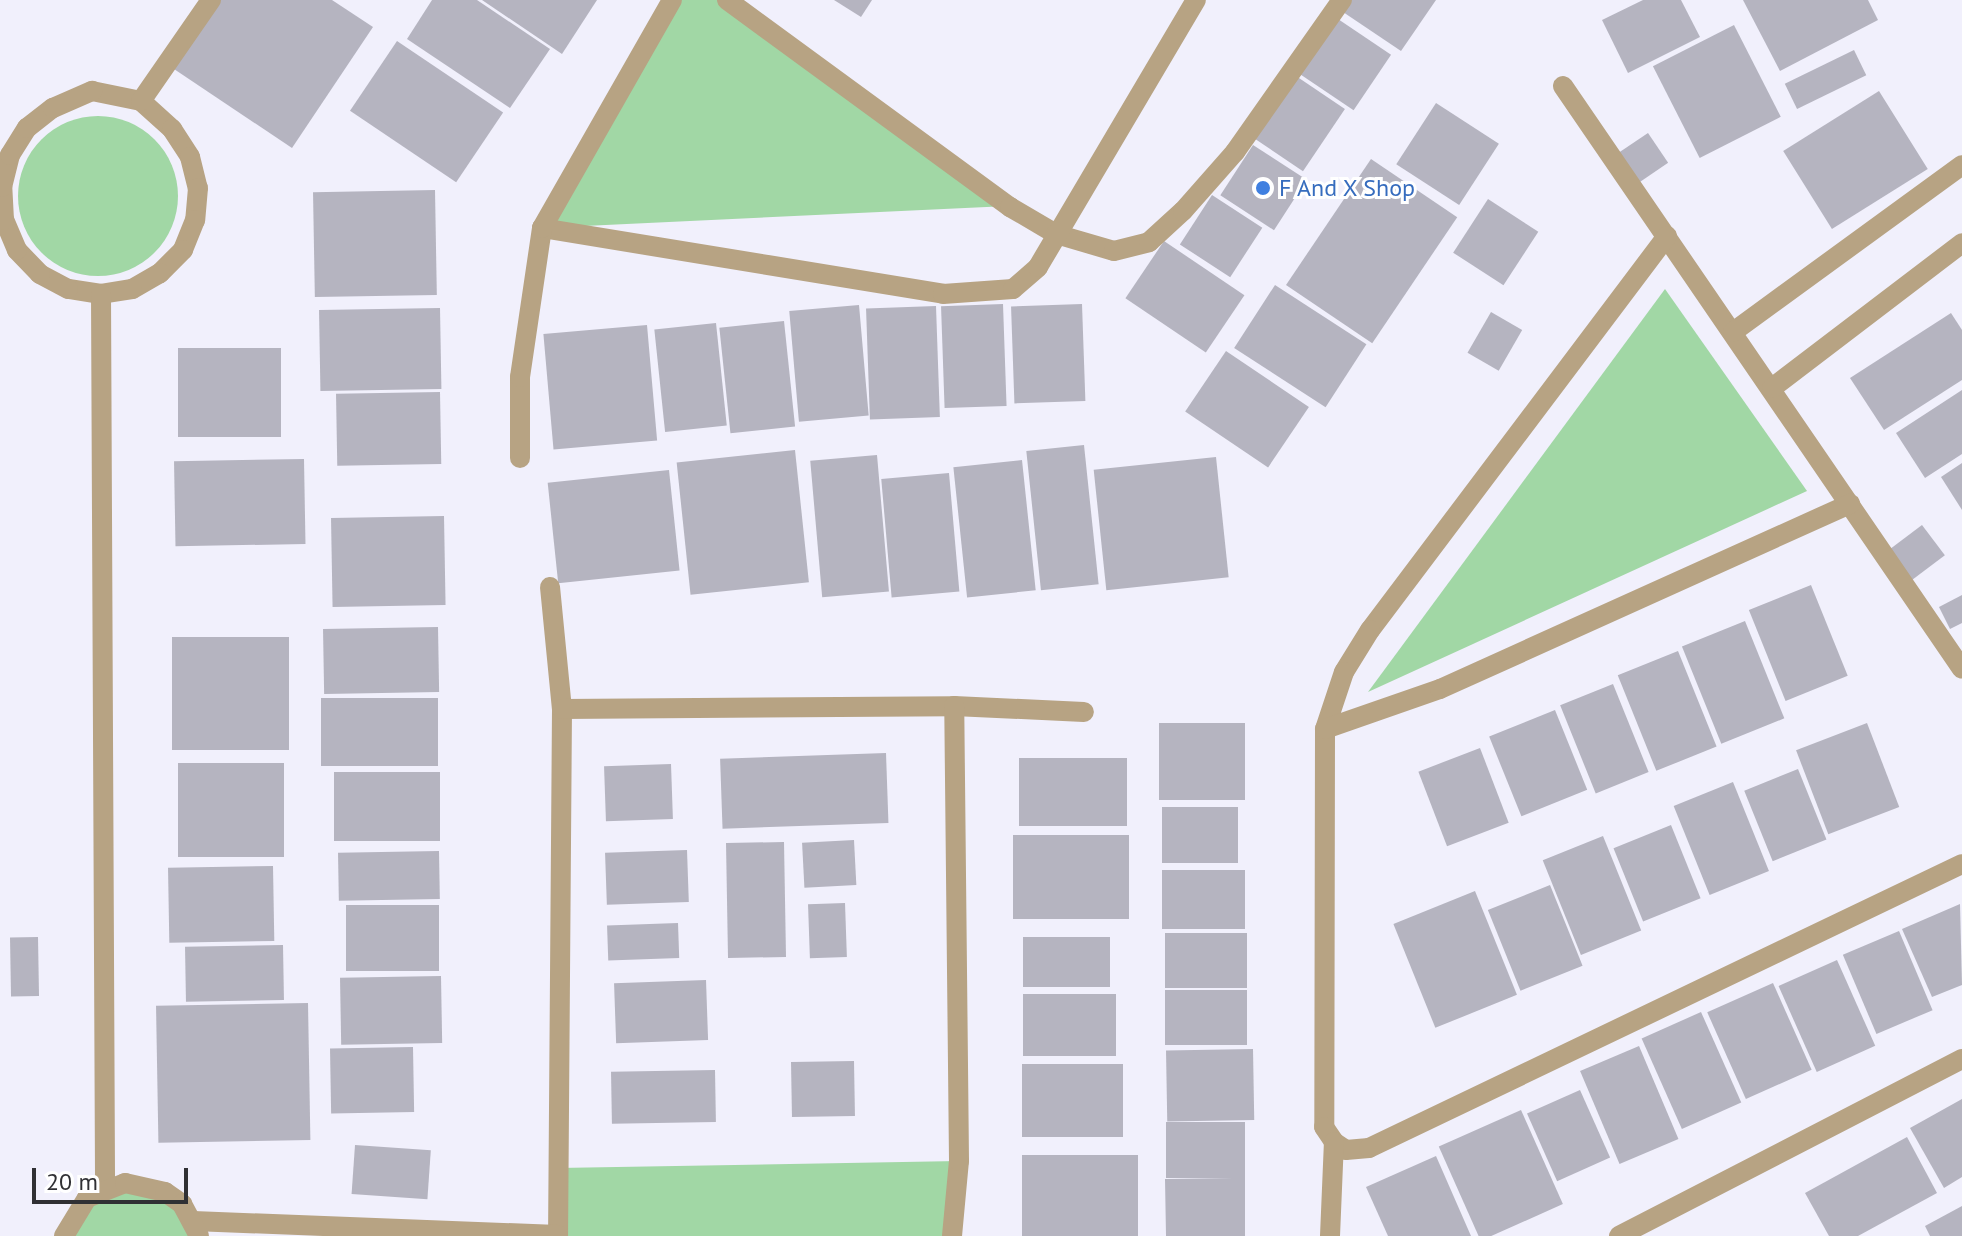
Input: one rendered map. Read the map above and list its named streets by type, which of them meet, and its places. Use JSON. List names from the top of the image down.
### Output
{
  "places": ["F And X Shop"],
  "scale_bar": "20 m"
}
